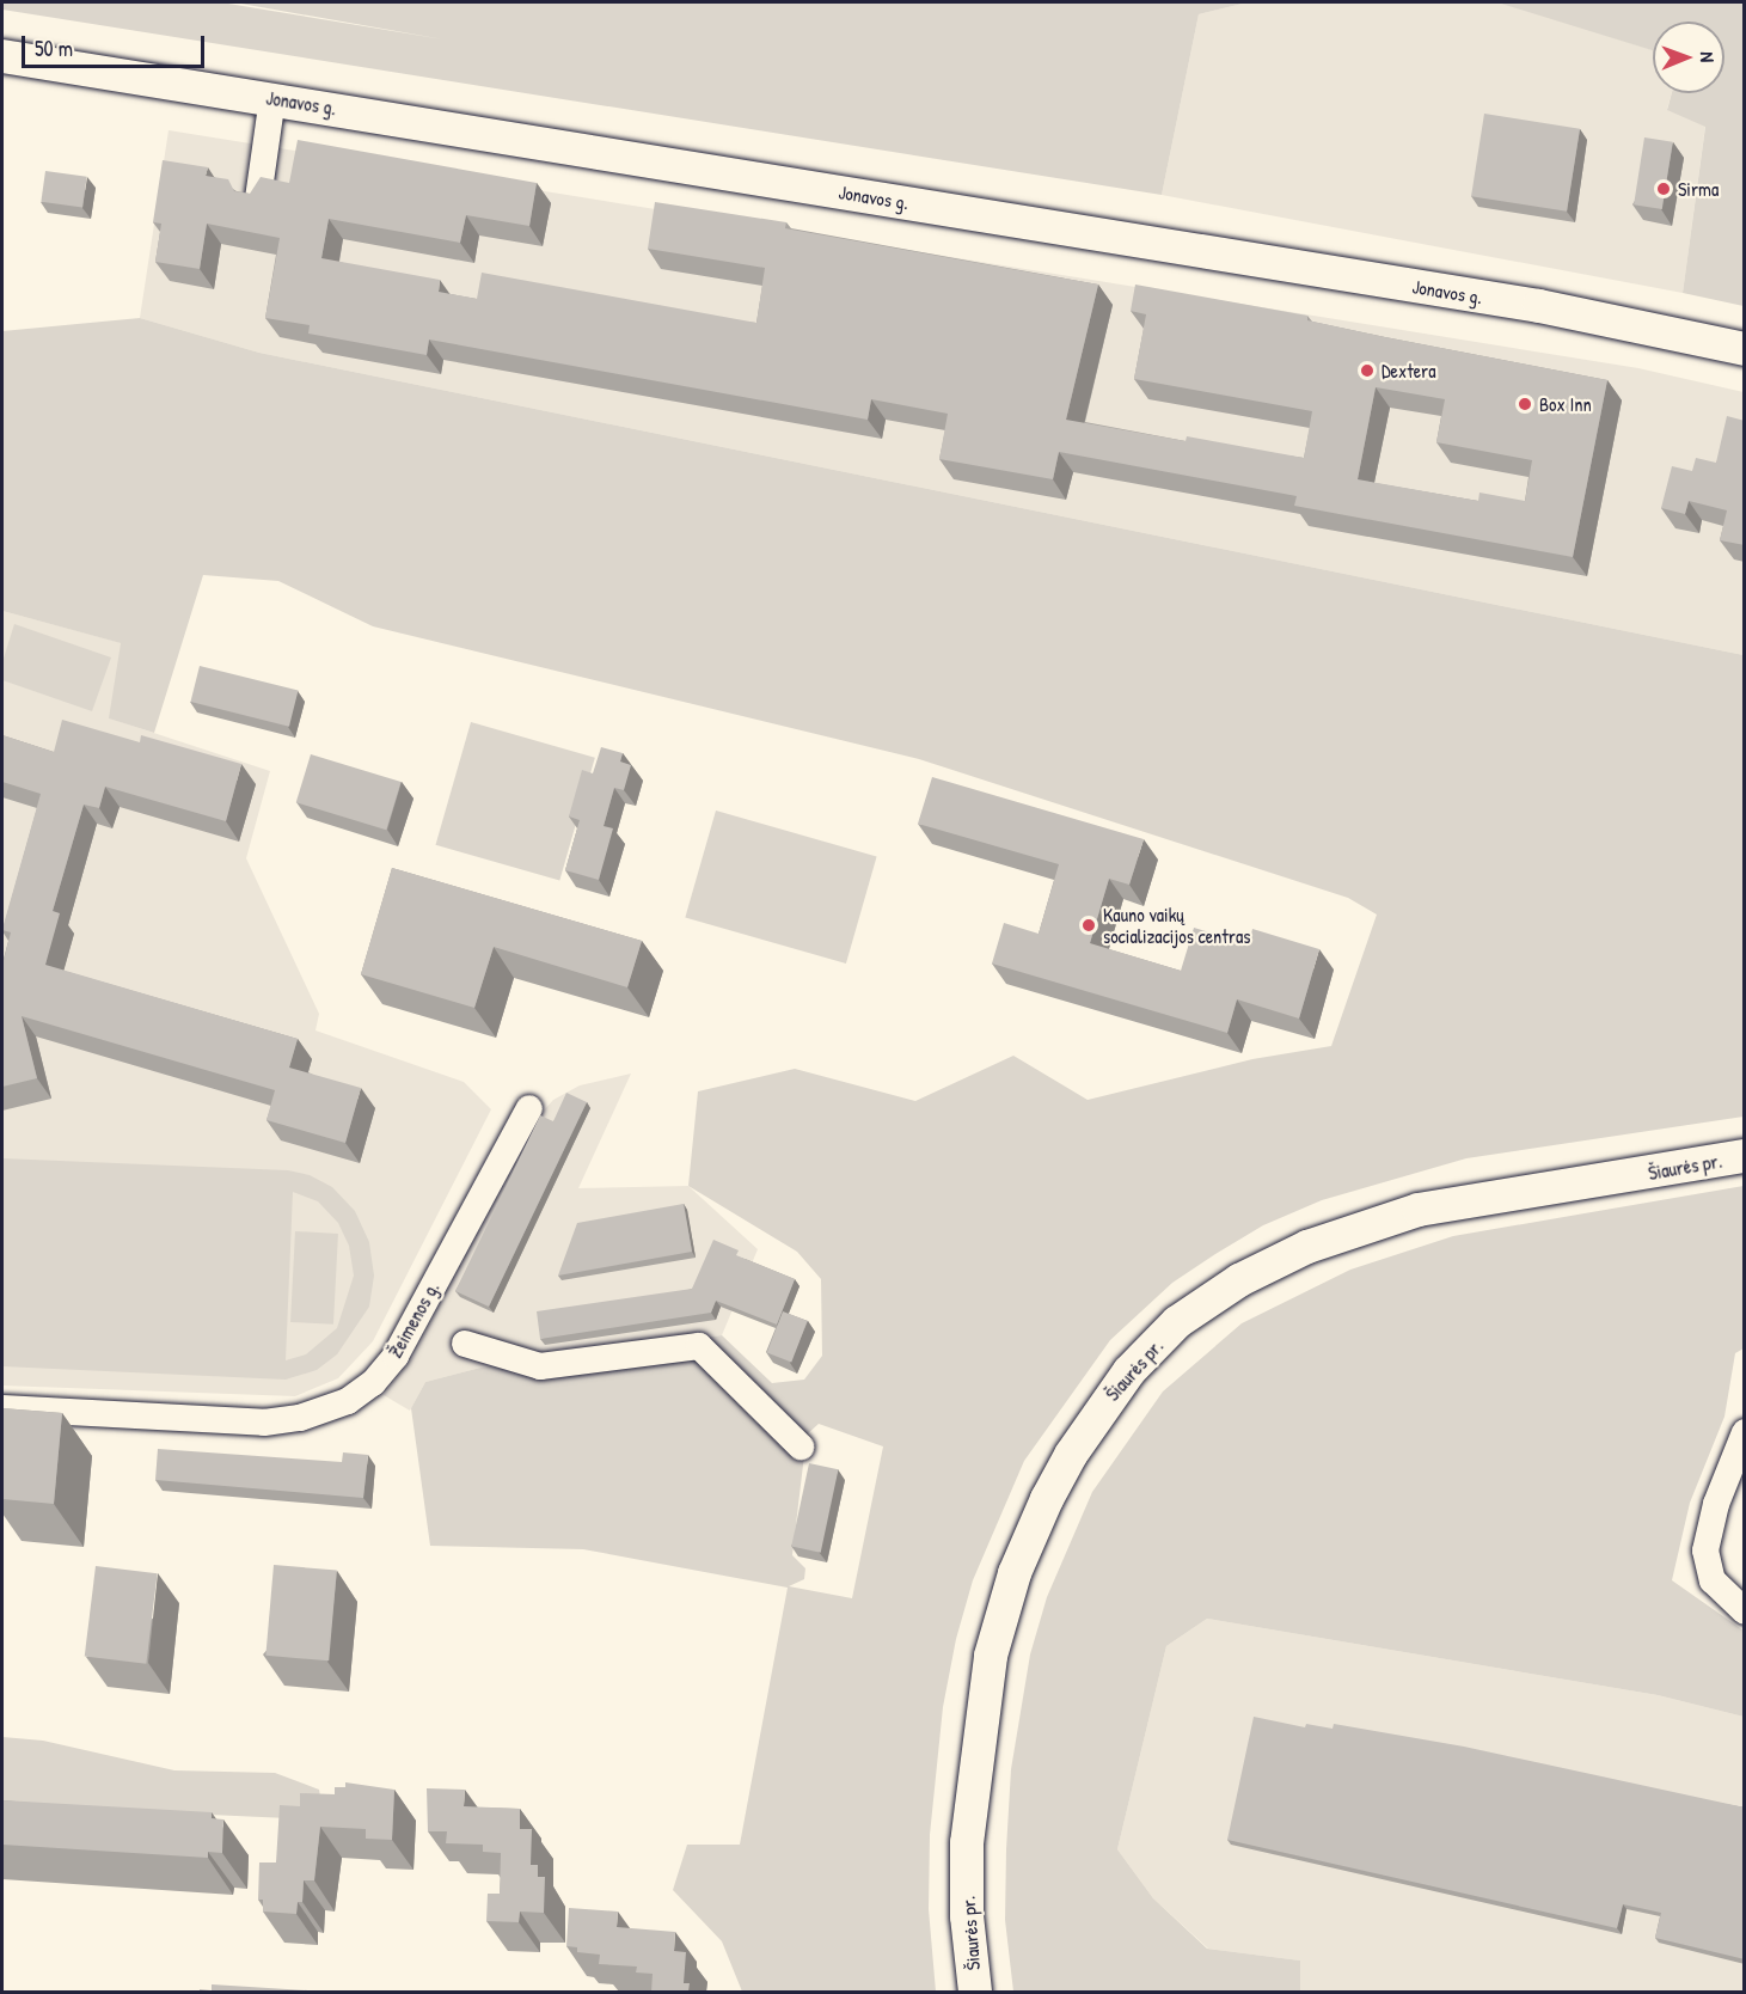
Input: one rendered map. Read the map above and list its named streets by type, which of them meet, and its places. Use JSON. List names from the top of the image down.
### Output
{
  "streets": {
    "main road": ["Jonavos g.", "Šiaurės pr."],
    "street": ["Žeimenos g."]
  },
  "places": [
    "Sirma",
    "Dextera",
    "Box Inn",
    "Kauno vaikų socializacijos centras"
  ],
  "scale_bar": "50 m",
  "north": "right"
}
